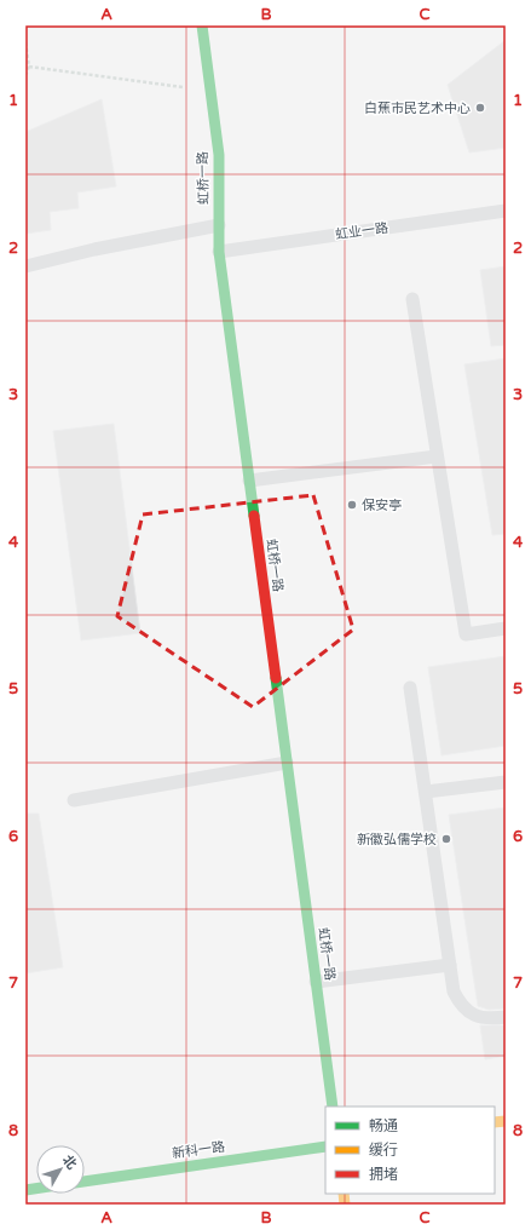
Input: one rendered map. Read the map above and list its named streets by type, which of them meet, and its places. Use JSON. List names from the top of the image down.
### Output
{
  "streets": {
    "street": ["虹桥一路", "新科一路"],
    "lane": ["虹业一路"]
  },
  "crossings": [
    ["虹桥一路", "虹业一路"]
  ],
  "places": ["白蕉市民艺术中心", "保安亭", "新徽弘儒学校"],
  "legend": ["畅通", "缓行", "拥堵"],
  "north": "top right",
  "grid": {
    "columns": ["A", "B", "C"],
    "rows": [
      "1",
      "2",
      "3",
      "4",
      "5",
      "6",
      "7",
      "8"
    ]
  }
}
